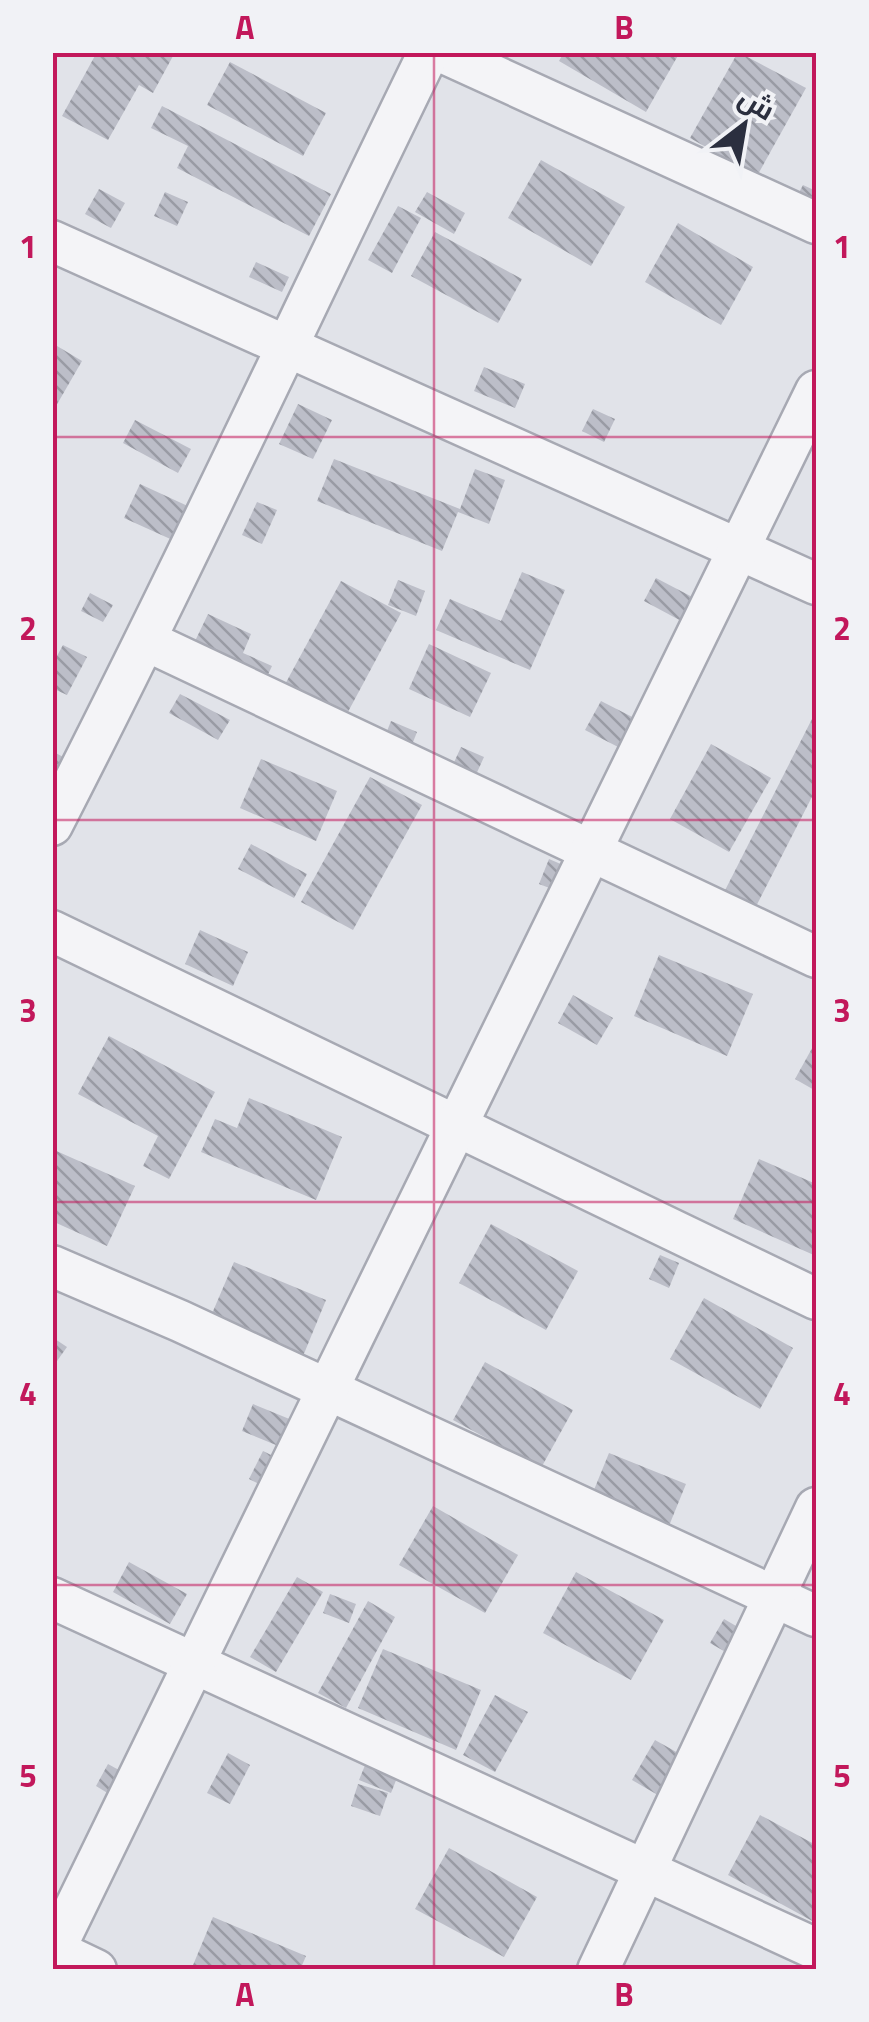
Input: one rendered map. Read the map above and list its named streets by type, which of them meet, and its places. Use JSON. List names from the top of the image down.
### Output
{
  "north": "top right",
  "grid": {
    "columns": ["A", "B"],
    "rows": [
      "1",
      "2",
      "3",
      "4",
      "5"
    ]
  }
}
